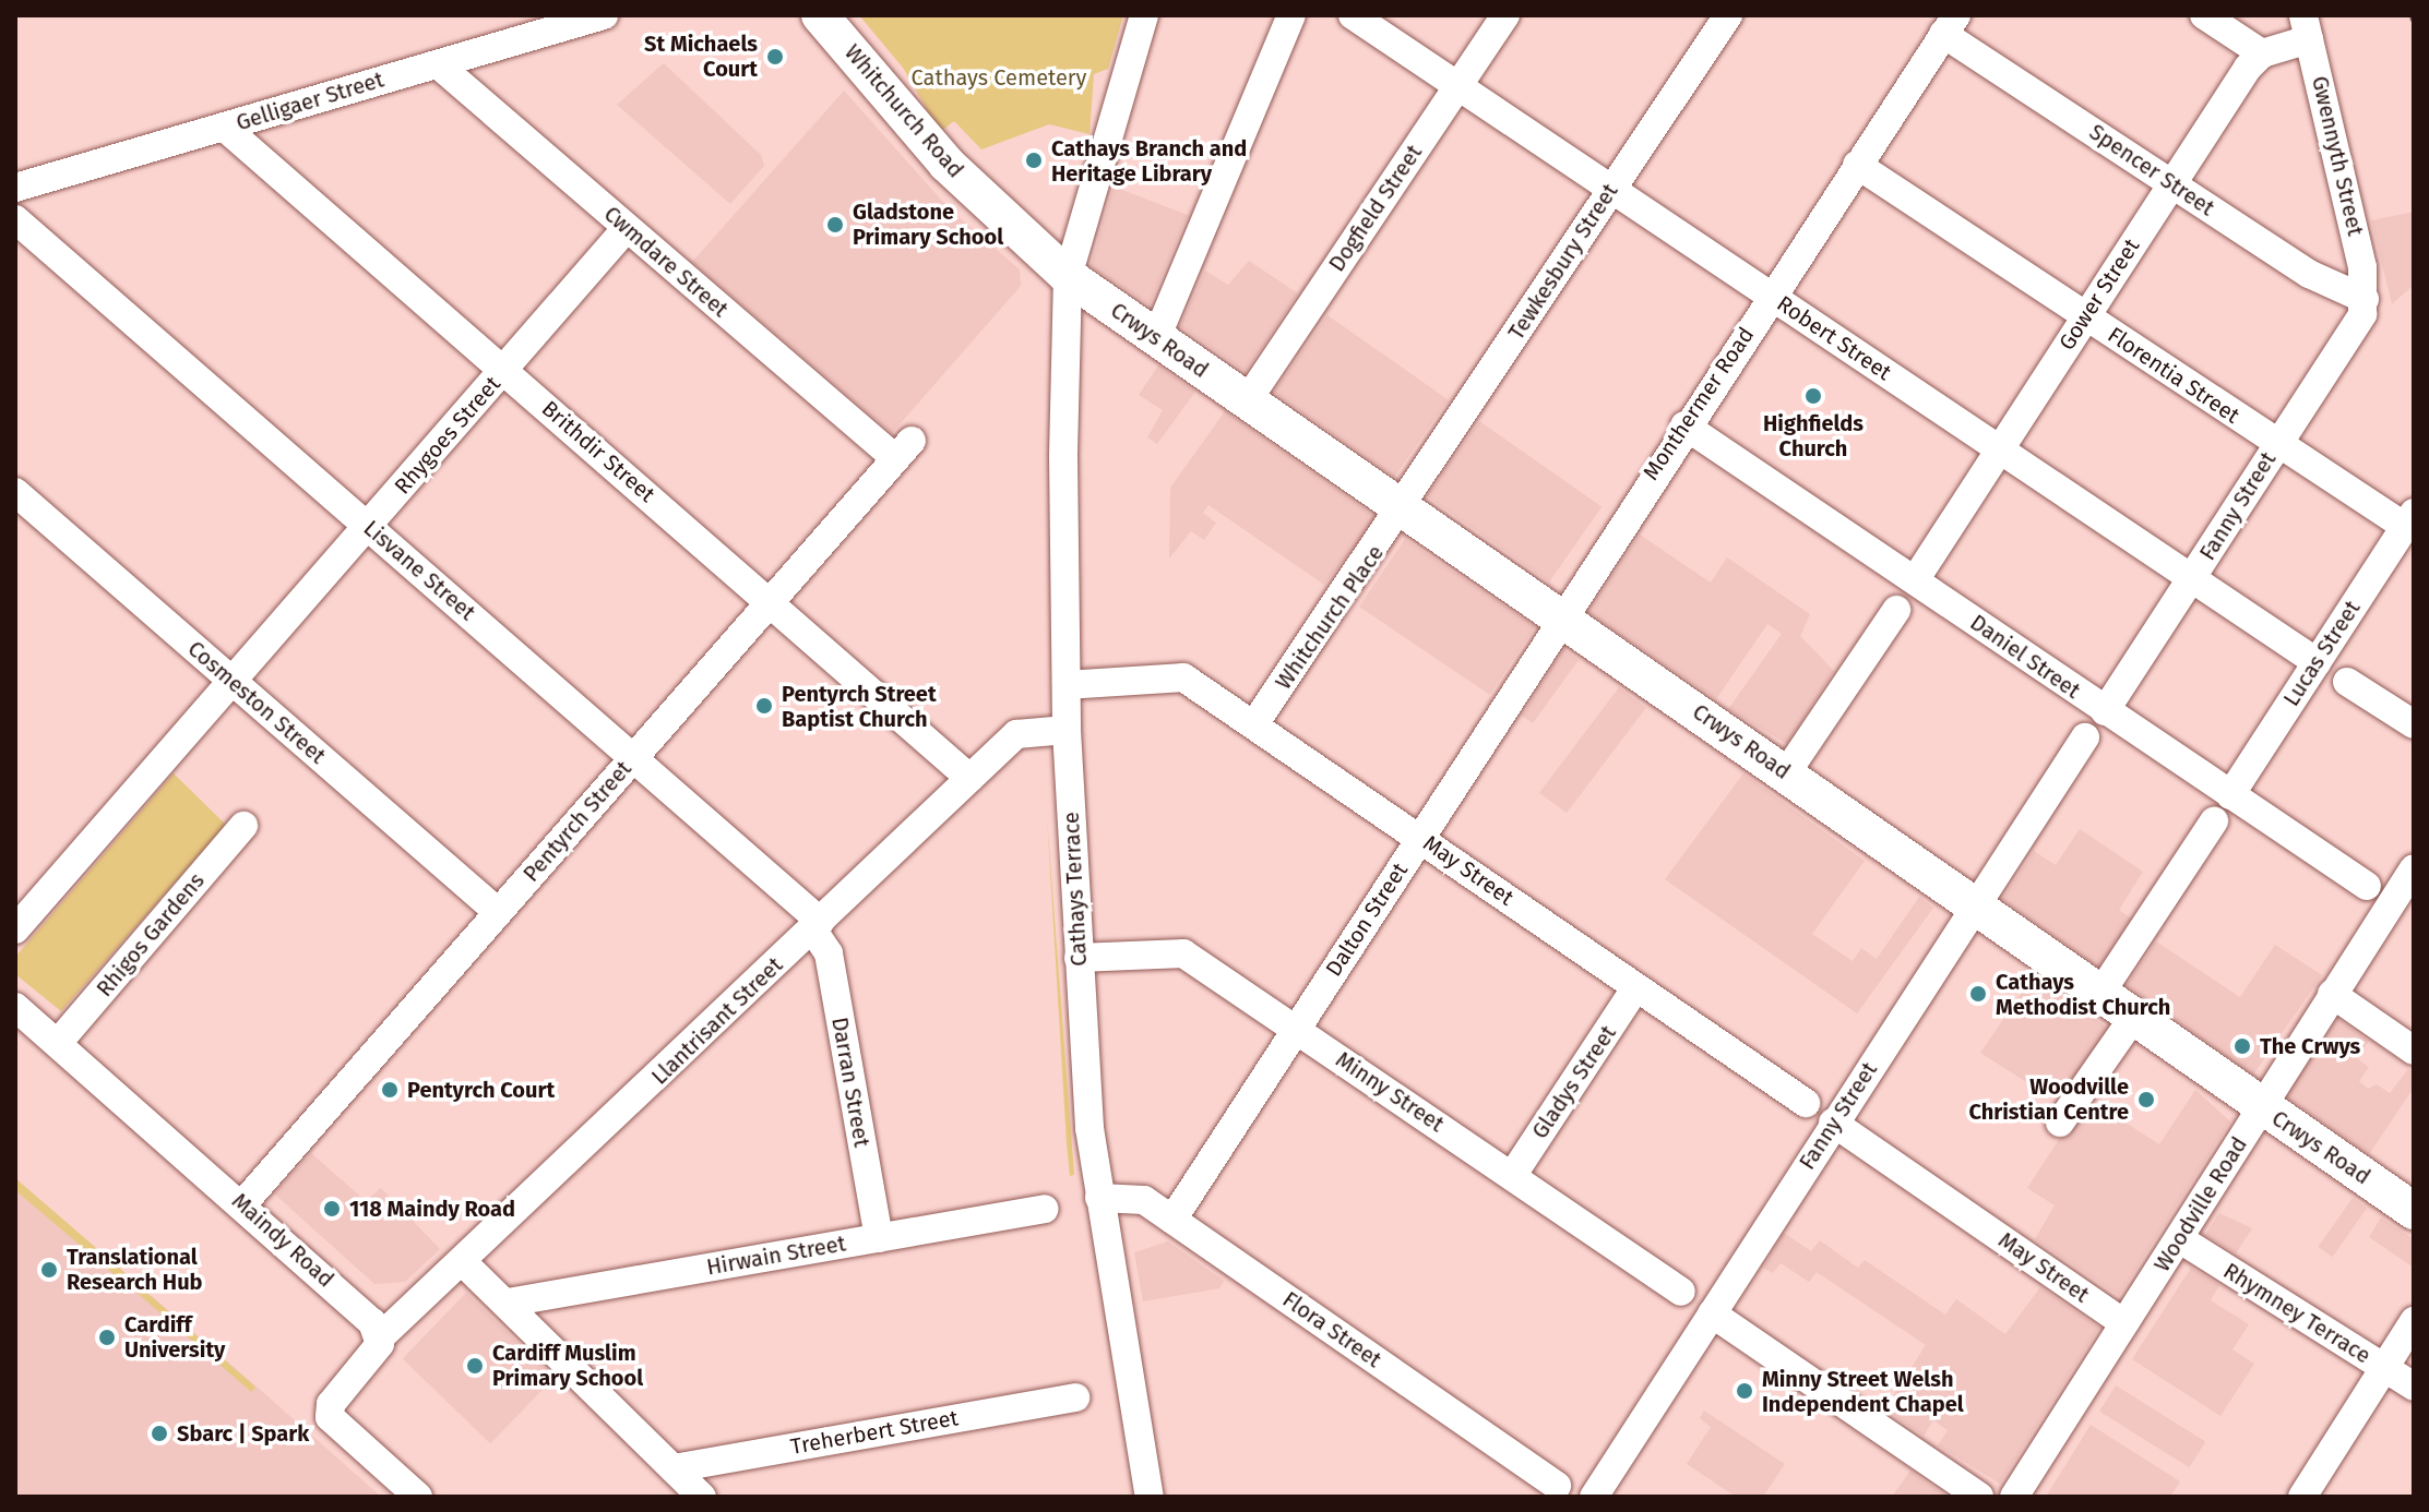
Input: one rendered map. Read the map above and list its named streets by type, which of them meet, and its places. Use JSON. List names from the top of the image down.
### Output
{
  "streets": {
    "main road": ["Whitchurch Road", "Crwys Road"],
    "street": [
      "Gelligaer Street",
      "Gwennyth Street",
      "Spencer Street",
      "Dogfield Street",
      "Cwmdare Street",
      "Tewkesbury Street",
      "Gower Street",
      "Robert Street",
      "Florentia Street",
      "Monthermer Road",
      "Rhygoes Street",
      "Brithdir Street",
      "Fanny Street",
      "Lisvane Street",
      "Whitchurch Place",
      "Lucas Street",
      "Daniel Street",
      "Cosmeston Street",
      "Pentyrch Street",
      "May Street",
      "Cathays Terrace",
      "Dalton Street",
      "Rhigos Gardens",
      "Llantrisant Street",
      "Darran Street",
      "Gladys Street",
      "Minny Street",
      "Woodville Road",
      "Maindy Road",
      "Hirwain Street",
      "Rhymney Terrace",
      "Flora Street",
      "Treherbert Street"
    ]
  },
  "crossings": [
    ["Gelligaer Street", "Cwmdare Street"],
    ["Gelligaer Street", "Brithdir Street"],
    ["Whitchurch Road", "Crwys Road"],
    ["Whitchurch Road", "Cathays Terrace"],
    ["Gwennyth Street", "Spencer Street"],
    ["Gwennyth Street", "Fanny Street"],
    ["Spencer Street", "Gower Street"],
    ["Spencer Street", "Monthermer Road"],
    ["Spencer Street", "Fanny Street"],
    ["Dogfield Street", "Robert Street"],
    ["Dogfield Street", "Crwys Road"],
    ["Cwmdare Street", "Rhygoes Street"],
    ["Cwmdare Street", "Pentyrch Street"],
    ["Tewkesbury Street", "Robert Street"],
    ["Tewkesbury Street", "Crwys Road"],
    ["Tewkesbury Street", "Whitchurch Place"],
    ["Gower Street", "Robert Street"],
    ["Gower Street", "Florentia Street"],
    ["Gower Street", "Daniel Street"],
    ["Robert Street", "Monthermer Road"],
    ["Robert Street", "Fanny Street"],
    ["Robert Street", "Lucas Street"],
    ["Crwys Road", "Monthermer Road"],
    ["Crwys Road", "Fanny Street"],
    ["Crwys Road", "Whitchurch Place"],
    ["Crwys Road", "Cathays Terrace"],
    ["Crwys Road", "Dalton Street"],
    ["Crwys Road", "Woodville Road"],
    ["Florentia Street", "Monthermer Road"],
    ["Florentia Street", "Fanny Street"],
    ["Florentia Street", "Lucas Street"],
    ["Monthermer Road", "Daniel Street"],
    ["Monthermer Road", "Dalton Street"],
    ["Rhygoes Street", "Brithdir Street"],
    ["Rhygoes Street", "Lisvane Street"],
    ["Rhygoes Street", "Cosmeston Street"],
    ["Brithdir Street", "Pentyrch Street"],
    ["Brithdir Street", "Llantrisant Street"],
    ["Fanny Street", "Daniel Street"],
    ["Fanny Street", "May Street"],
    ["Lisvane Street", "Pentyrch Street"],
    ["Lisvane Street", "Llantrisant Street"],
    ["Lisvane Street", "Darran Street"],
    ["Whitchurch Place", "May Street"],
    ["Lucas Street", "Daniel Street"],
    ["Cosmeston Street", "Pentyrch Street"],
    ["Pentyrch Street", "Maindy Road"],
    ["May Street", "Cathays Terrace"],
    ["May Street", "Dalton Street"],
    ["May Street", "Gladys Street"],
    ["May Street", "Woodville Road"],
    ["Cathays Terrace", "Llantrisant Street"],
    ["Cathays Terrace", "Minny Street"],
    ["Cathays Terrace", "Flora Street"],
    ["Dalton Street", "Minny Street"],
    ["Dalton Street", "Flora Street"],
    ["Rhigos Gardens", "Maindy Road"],
    ["Llantrisant Street", "Darran Street"],
    ["Llantrisant Street", "Maindy Road"],
    ["Darran Street", "Hirwain Street"],
    ["Gladys Street", "Minny Street"],
    ["Woodville Road", "Rhymney Terrace"]
  ],
  "parks": ["Cathays Cemetery"],
  "places": [
    "St Michaels Court",
    "Cathays Branch and Heritage Library",
    "Gladstone Primary School",
    "Highfields Church",
    "Pentyrch Street Baptist Church",
    "Cathays Methodist Church",
    "The Crwys",
    "Pentyrch Court",
    "Woodville Christian Centre",
    "118 Maindy Road",
    "Translational Research Hub",
    "Cardiff University",
    "Cardiff Muslim Primary School",
    "Minny Street Welsh Independent Chapel",
    "Sbarc | Spark"
  ]
}
